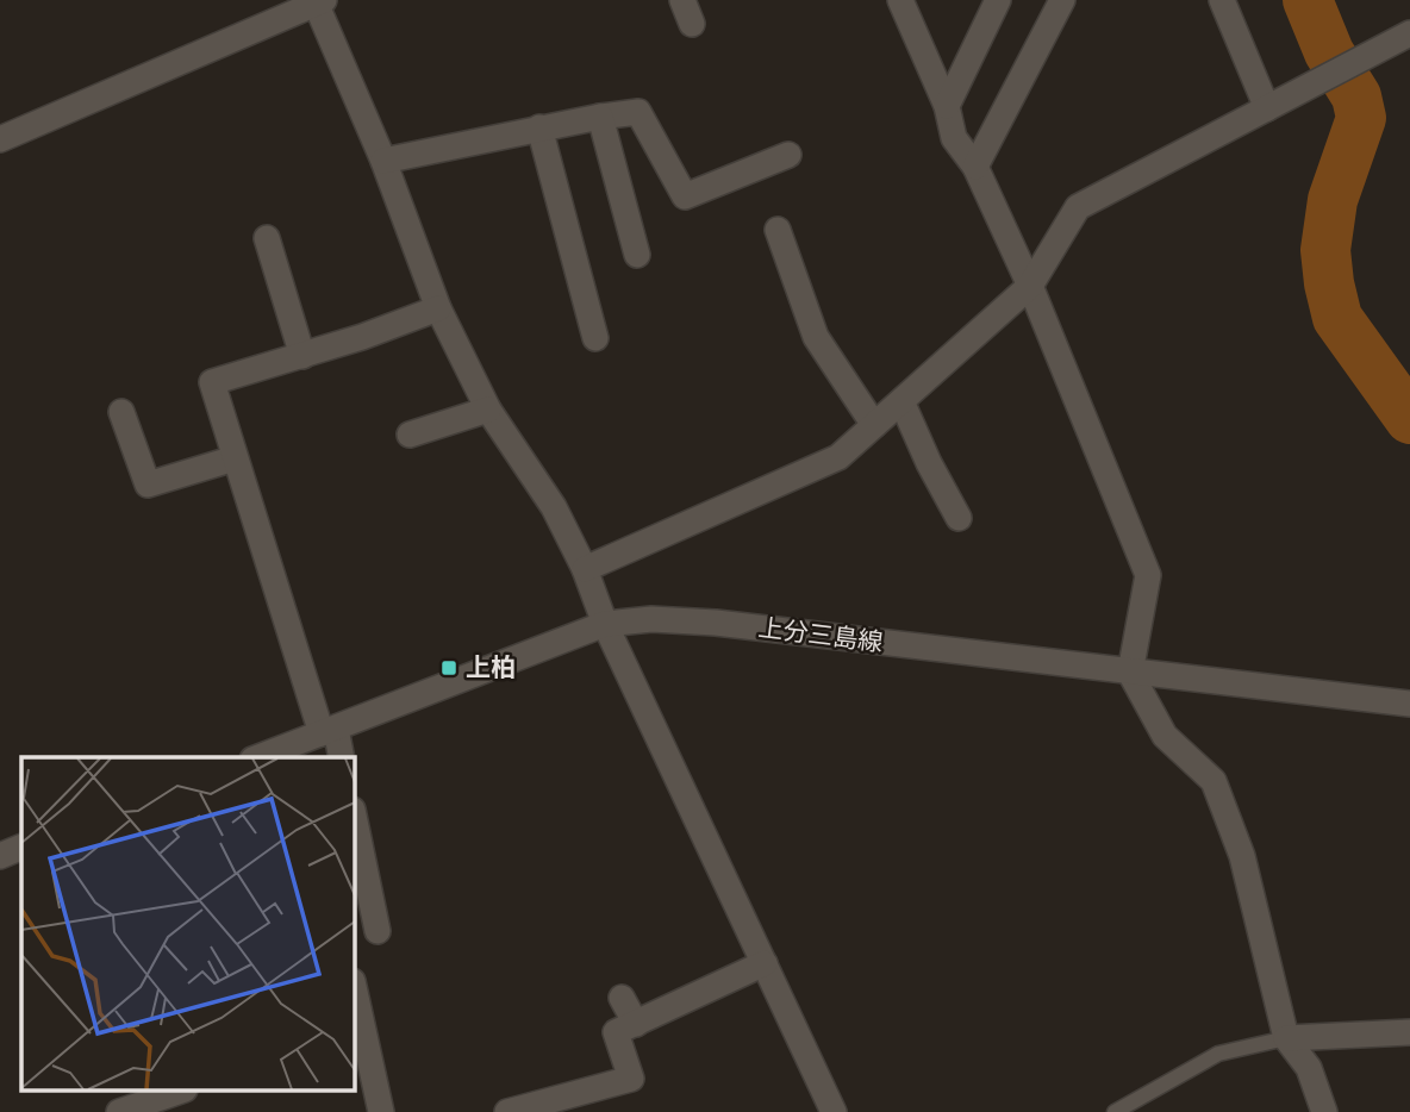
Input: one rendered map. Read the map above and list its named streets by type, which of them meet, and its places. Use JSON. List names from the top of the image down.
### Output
{
  "streets": {
    "street": ["上分三島線"]
  },
  "places": {
    "transit": ["上柏"]
  }
}
